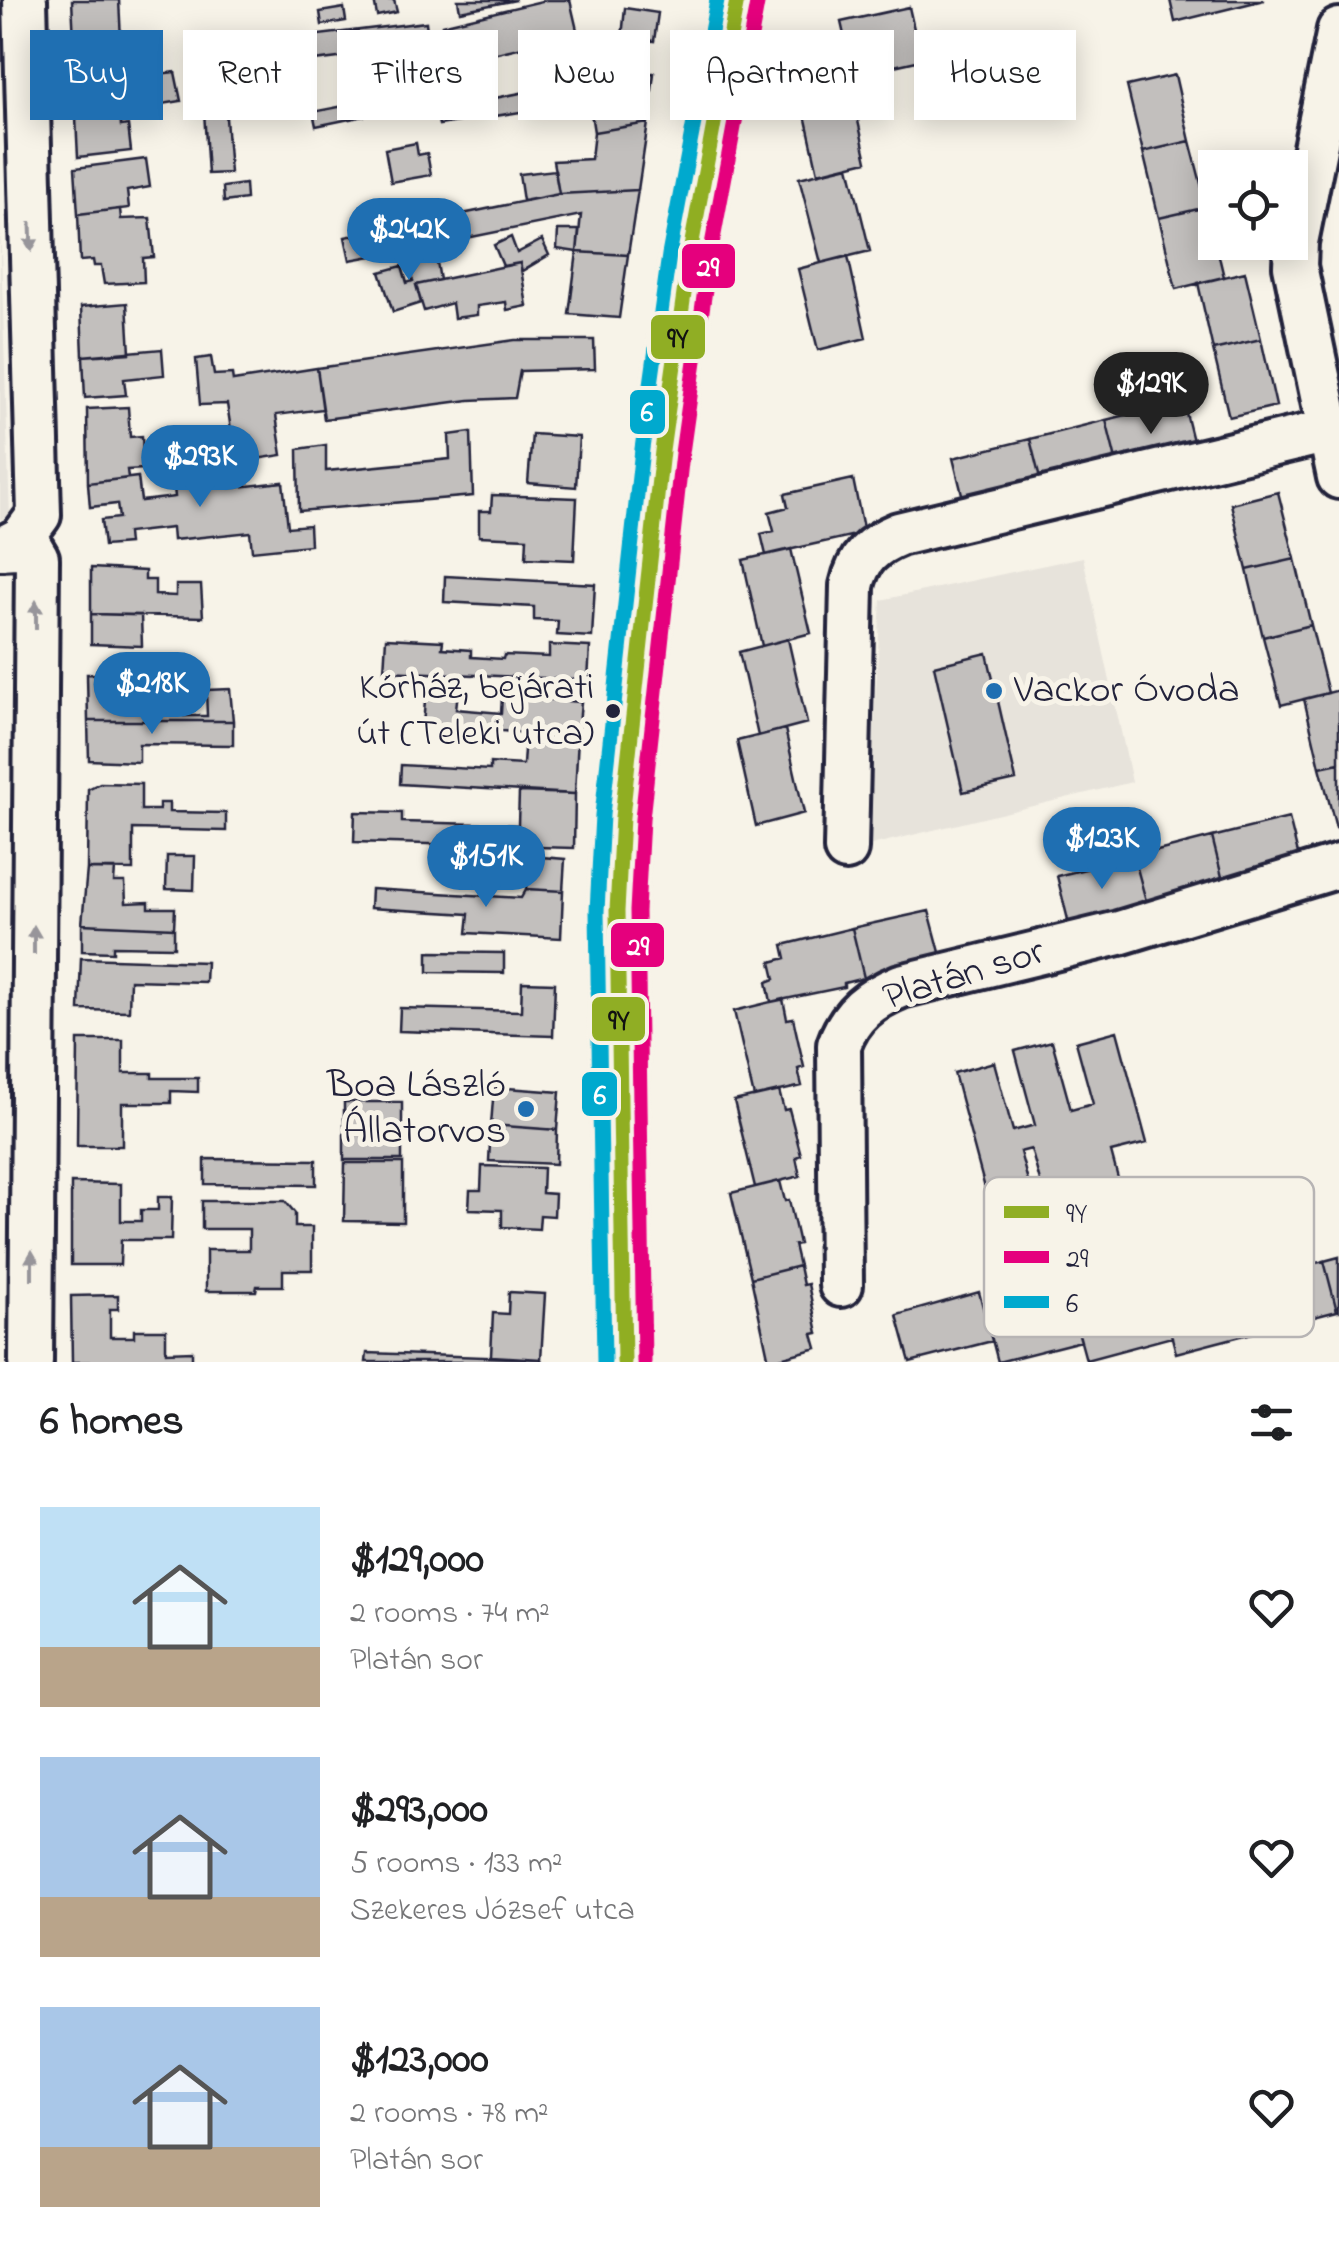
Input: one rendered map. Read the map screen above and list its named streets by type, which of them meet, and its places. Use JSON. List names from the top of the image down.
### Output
{
  "streets": {
    "street": ["Platán sor"]
  },
  "places": ["Vackor Óvoda", "Kórház, bejárati út (Teleki utca)", "Boa László Állatorvos"],
  "lines": ["transit line 9Y", "transit line 6", "transit line 29"],
  "legend": ["9Y", "29", "6"],
  "page": {
    "chip": [
      "Buy",
      "Rent",
      "Filters",
      "New",
      "Apartment",
      "House"
    ],
    "price": [
      "$242K",
      "$129K",
      "$293K",
      "$218K",
      "$123K",
      "$151K"
    ],
    "heading": "6 homes",
    "list": [
      {
        "name": "$129,000",
        "note": "2 rooms · 74 m² · Platán sor"
      },
      {
        "name": "$293,000",
        "note": "5 rooms · 133 m² · Szekeres József utca"
      },
      {
        "name": "$123,000",
        "note": "2 rooms · 78 m² · Platán sor"
      }
    ]
  }
}
